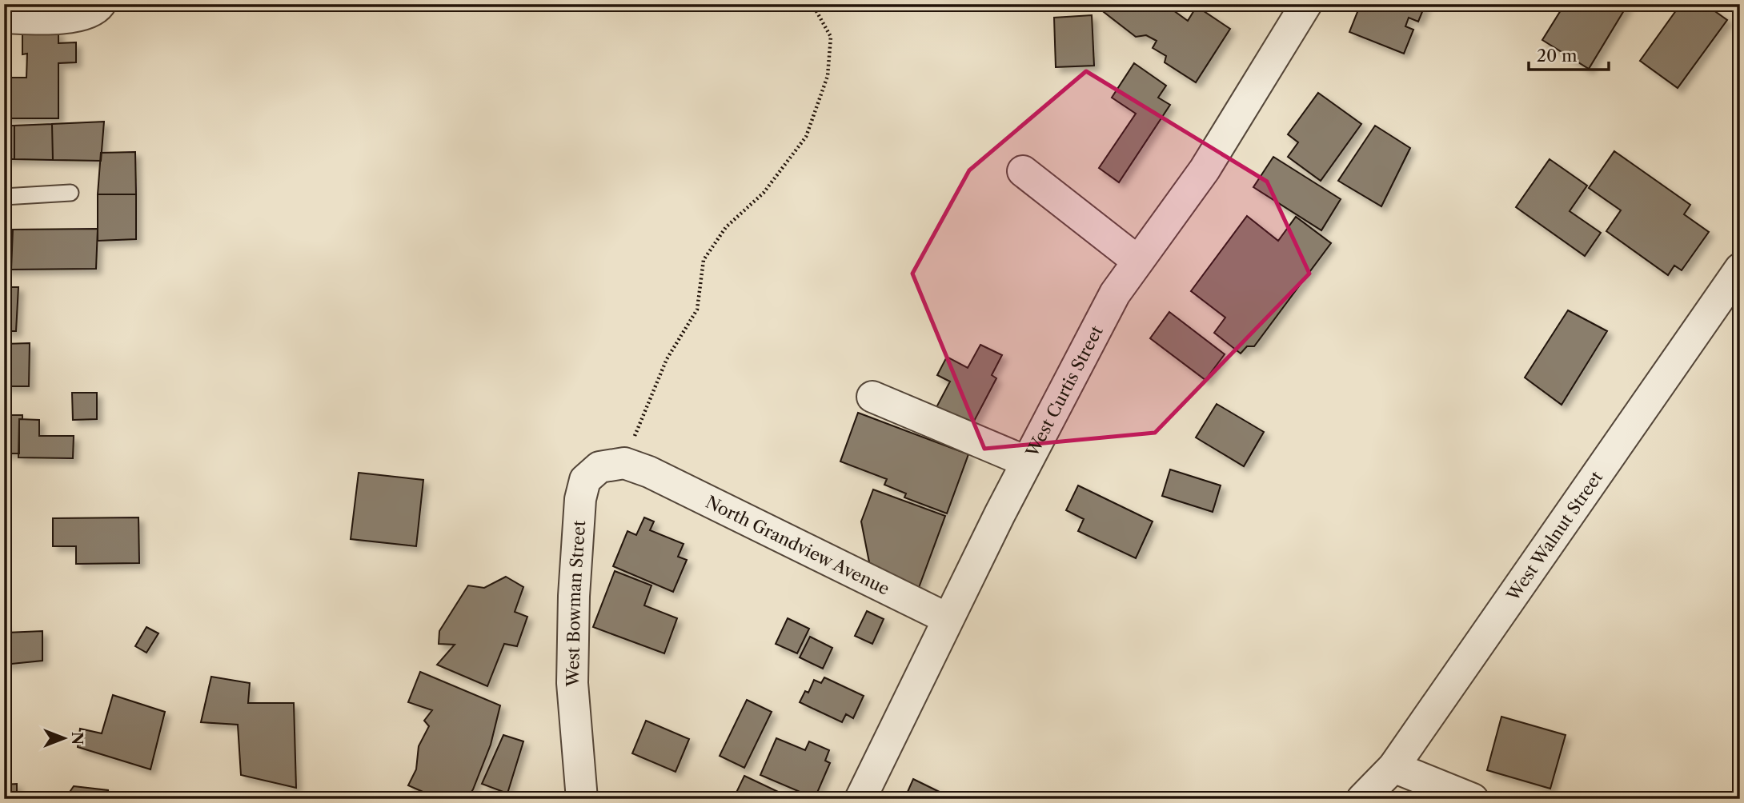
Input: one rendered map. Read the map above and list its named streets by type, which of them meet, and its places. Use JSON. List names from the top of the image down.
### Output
{
  "streets": {
    "street": [
      "West Curtis Street",
      "West Walnut Street",
      "North Grandview Avenue",
      "West Bowman Street"
    ]
  },
  "crossings": [
    ["West Curtis Street", "North Grandview Avenue"],
    ["North Grandview Avenue", "West Bowman Street"]
  ],
  "scale_bar": "20 m",
  "north": "right"
}
